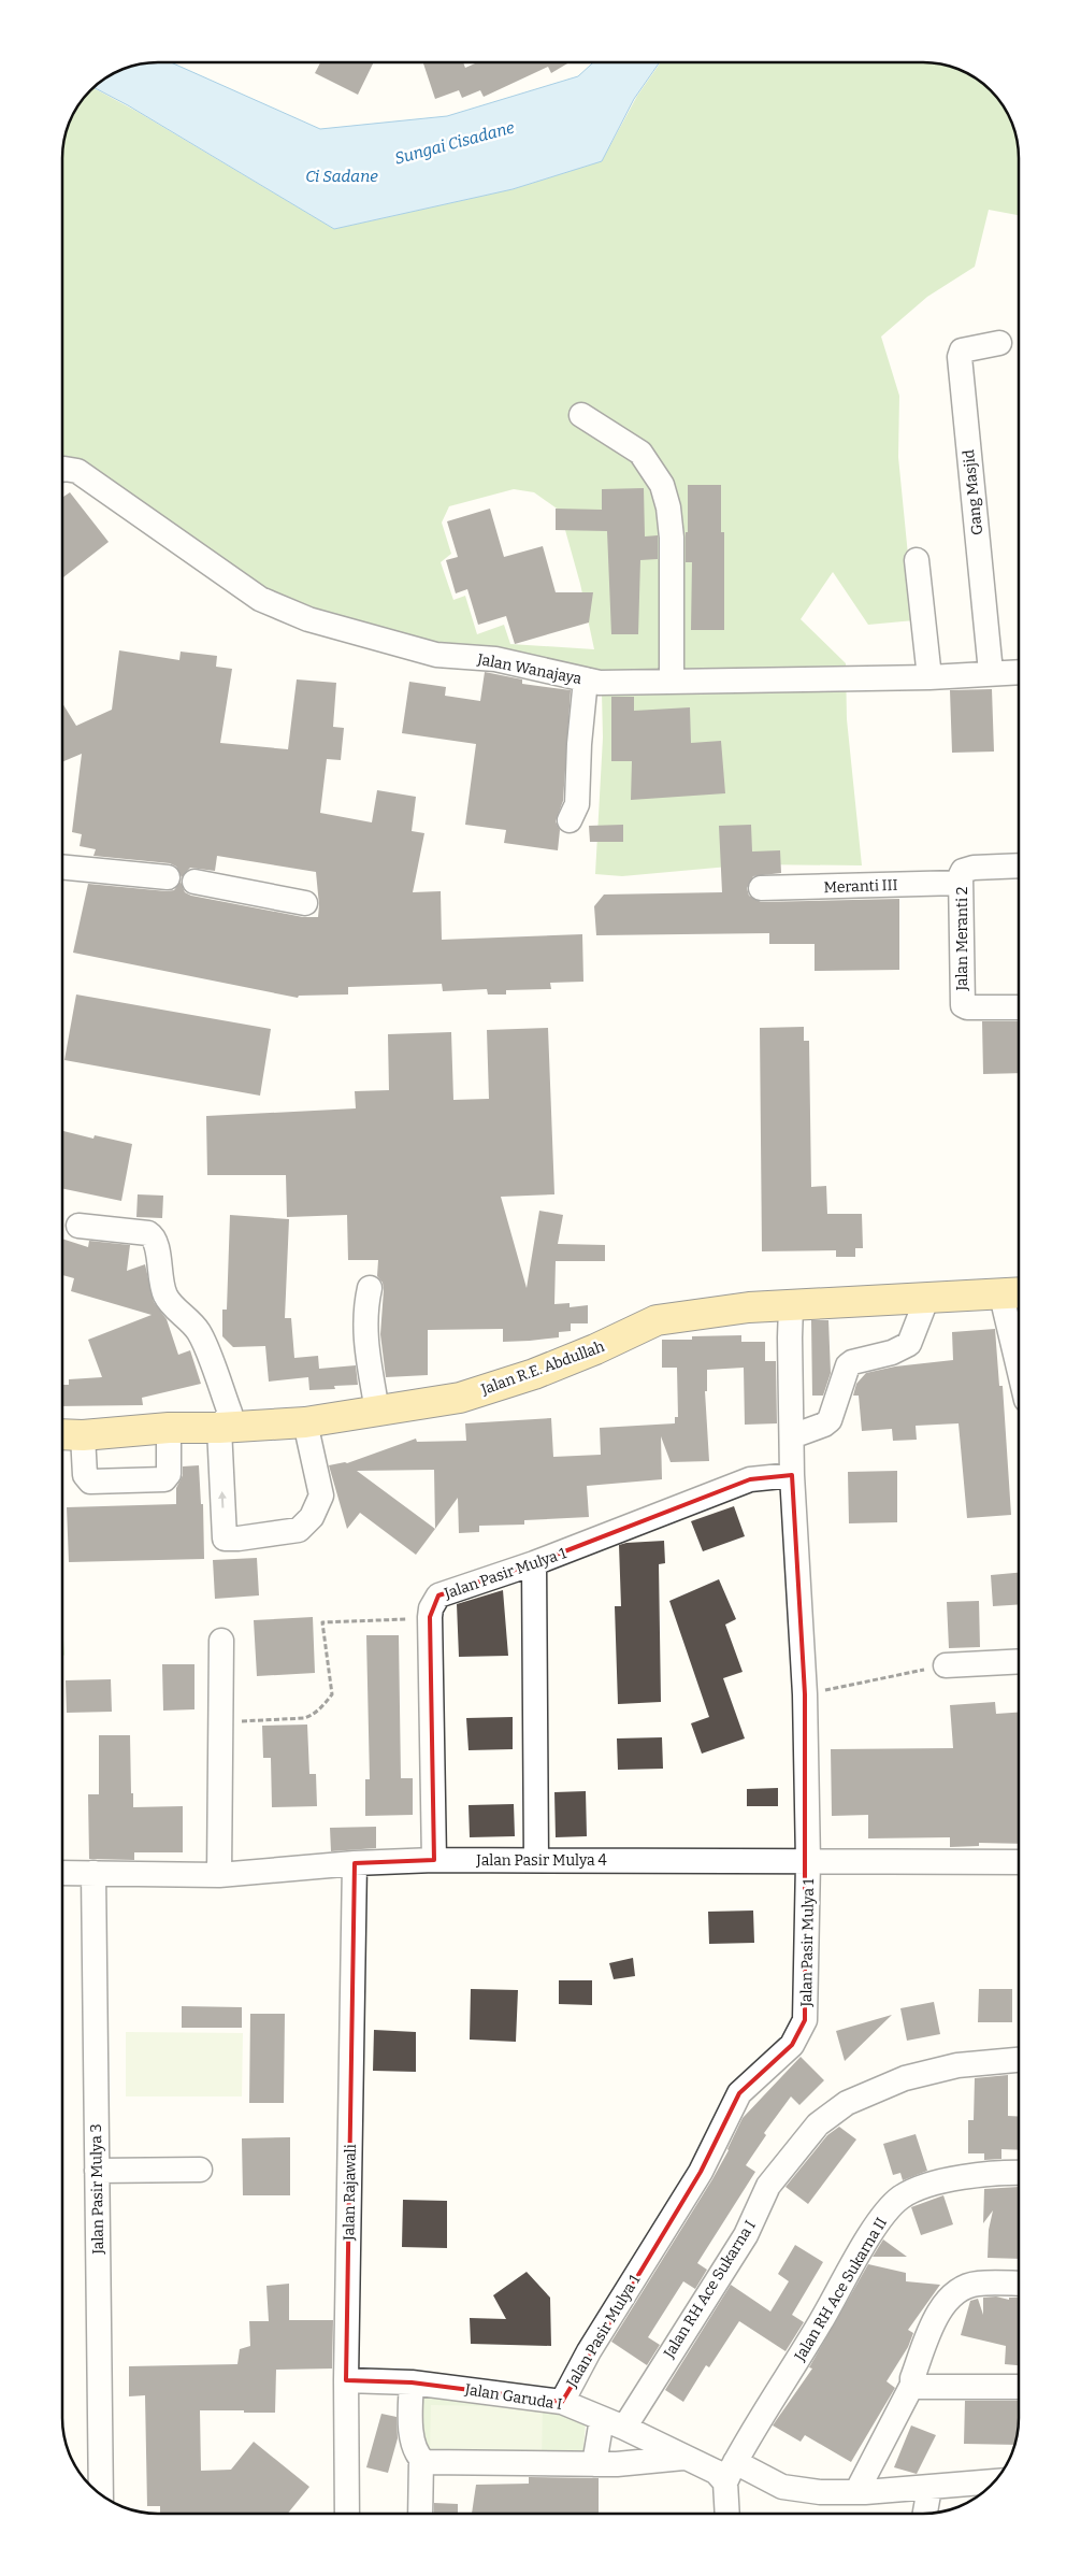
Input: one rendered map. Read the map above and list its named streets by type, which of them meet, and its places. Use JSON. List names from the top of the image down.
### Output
{
  "streets": {
    "main road": ["Jalan R.E. Abdullah"],
    "street": [
      "Gang Masjid",
      "Jalan Wanajaya",
      "Meranti III",
      "Jalan Meranti 2",
      "Jalan Pasir Mulya 1",
      "Jalan Pasir Mulya 4",
      "Jalan Pasir Mulya 3",
      "Jalan Rajawali",
      "Jalan RH Ace Sukarna I",
      "Jalan RH Ace Sukarna II",
      "Jalan Garuda I"
    ]
  },
  "crossings": [
    ["Gang Masjid", "Jalan Wanajaya"],
    ["Meranti III", "Jalan Meranti 2"],
    ["Jalan R.E. Abdullah", "Jalan Pasir Mulya 1"],
    ["Jalan Pasir Mulya 1", "Jalan Pasir Mulya 4"],
    ["Jalan Pasir Mulya 1", "Jalan Garuda I"],
    ["Jalan Pasir Mulya 4", "Jalan Pasir Mulya 3"],
    ["Jalan Pasir Mulya 4", "Jalan Rajawali"],
    ["Jalan Rajawali", "Jalan Garuda I"],
    ["Jalan RH Ace Sukarna I", "Jalan Garuda I"],
    ["Jalan RH Ace Sukarna II", "Jalan Garuda I"]
  ],
  "water": ["Sungai Cisadane", "Ci Sadane"]
}
